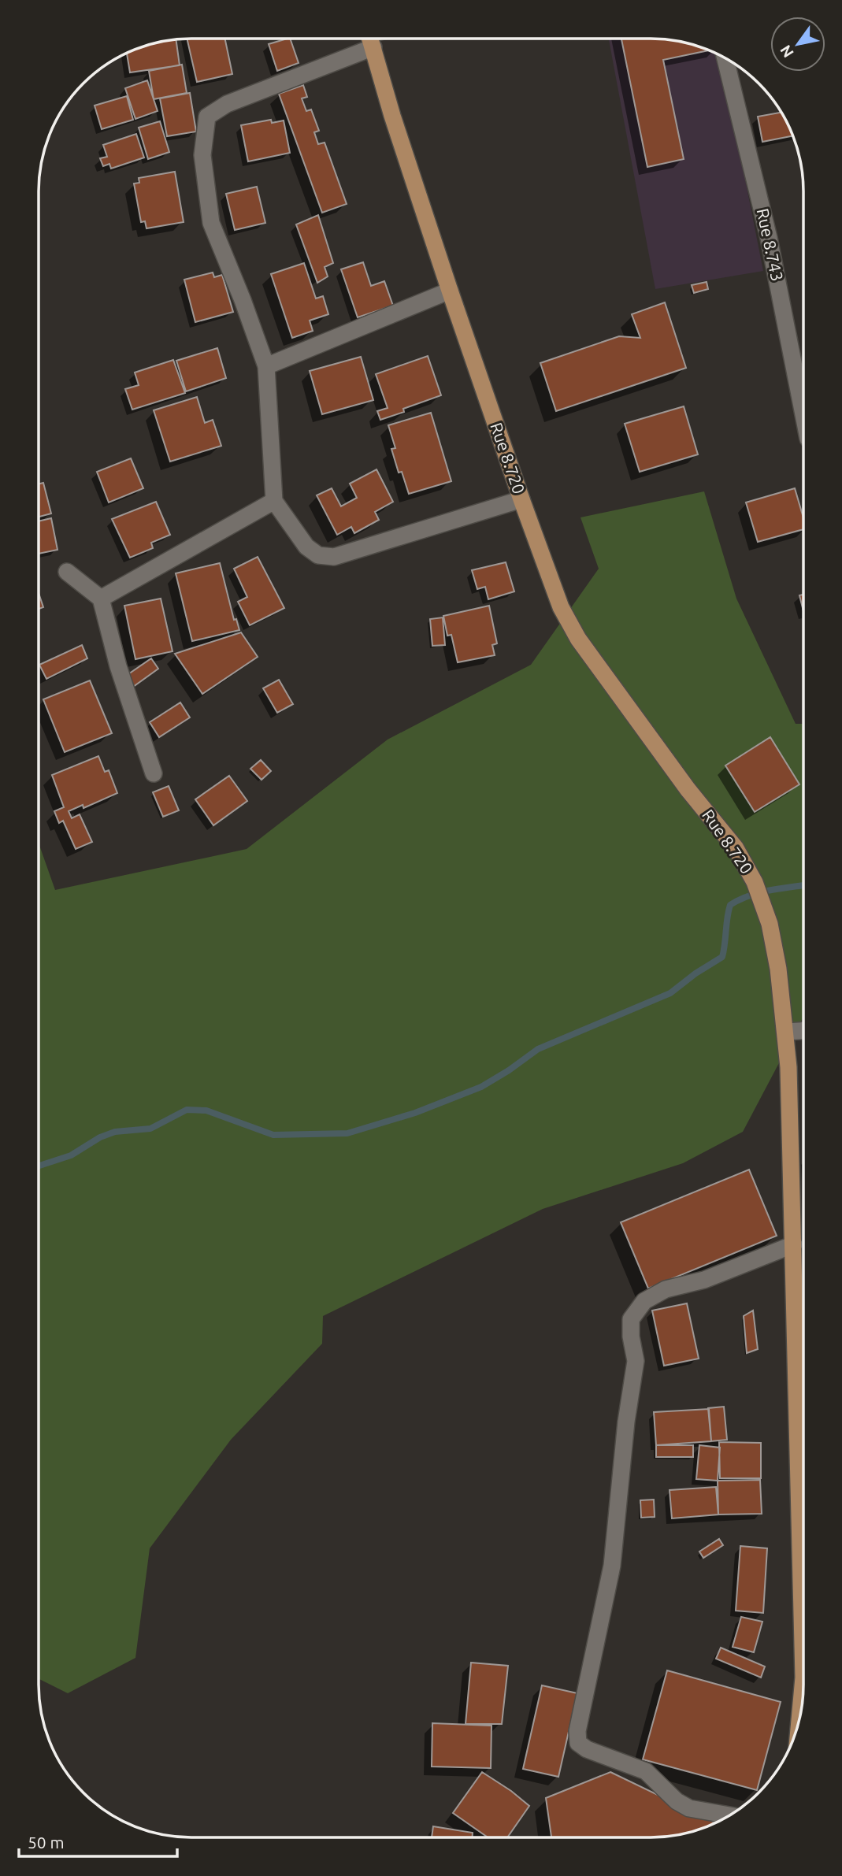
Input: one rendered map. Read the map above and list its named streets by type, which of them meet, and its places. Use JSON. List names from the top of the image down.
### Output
{
  "streets": {
    "main road": ["Rue 8.720"],
    "street": ["Rue 8.743"]
  },
  "scale_bar": "50 m",
  "north": "bottom left"
}
